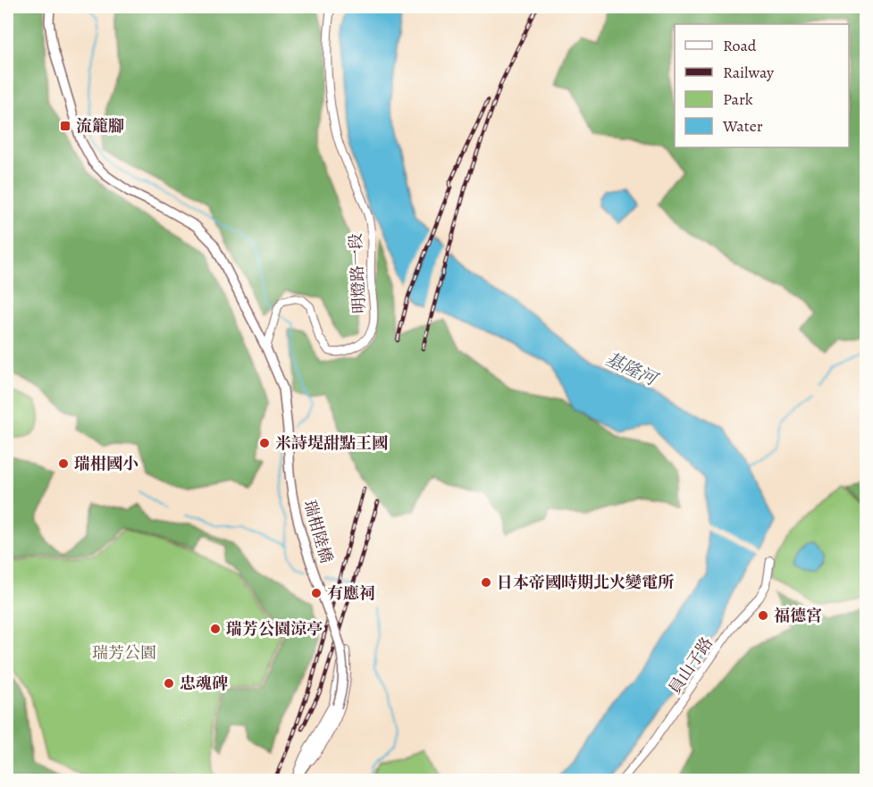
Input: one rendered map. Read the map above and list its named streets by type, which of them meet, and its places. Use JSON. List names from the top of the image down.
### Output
{
  "streets": {
    "main road": ["瑞柑陸橋"],
    "street": ["明燈路一段", "員山子路"]
  },
  "crossings": [
    ["明燈路一段", "瑞柑陸橋"]
  ],
  "water": ["基隆河"],
  "parks": ["瑞芳公園"],
  "places": {
    "transit": ["流籠腳"],
    "other": [
      "米詩堤甜點王國",
      "瑞柑國小",
      "日本帝國時期北火變電所",
      "有應祠",
      "福德宮",
      "瑞芳公園涼亭",
      "忠魂碑"
    ]
  },
  "legend": [
    "Road",
    "Railway",
    "Park",
    "Water"
  ]
}
